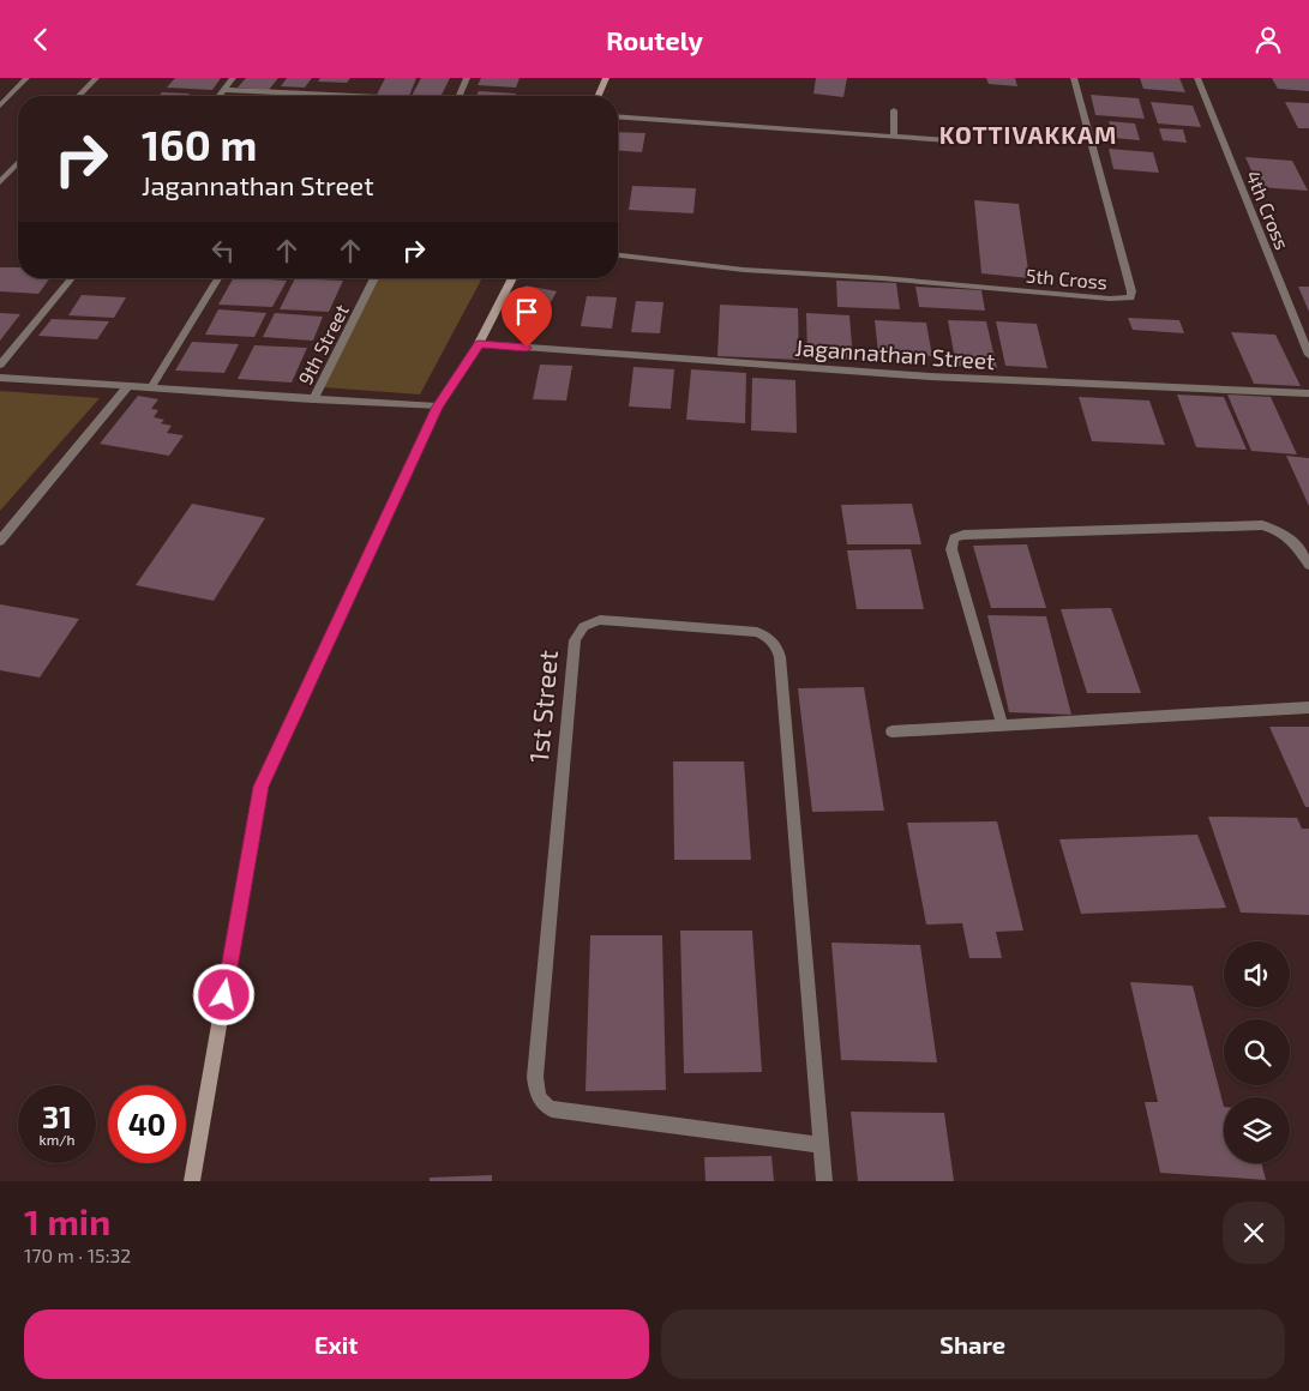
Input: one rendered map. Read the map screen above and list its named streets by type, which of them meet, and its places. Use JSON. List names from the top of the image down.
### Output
{
  "streets": {
    "street": [
      "4th Cross",
      "5th Cross",
      "9th Street",
      "Jagannathan Street",
      "1st Street"
    ]
  },
  "districts": ["KOTTIVAKKAM"],
  "page": {
    "header": "Routely",
    "turn": ["160 m", "Jagannathan Street"],
    "speed": "31 km/h",
    "limit": "40",
    "heading": ["1 min", "170 m · 15:32"],
    "buttons": ["Exit", "Share"]
  }
}
